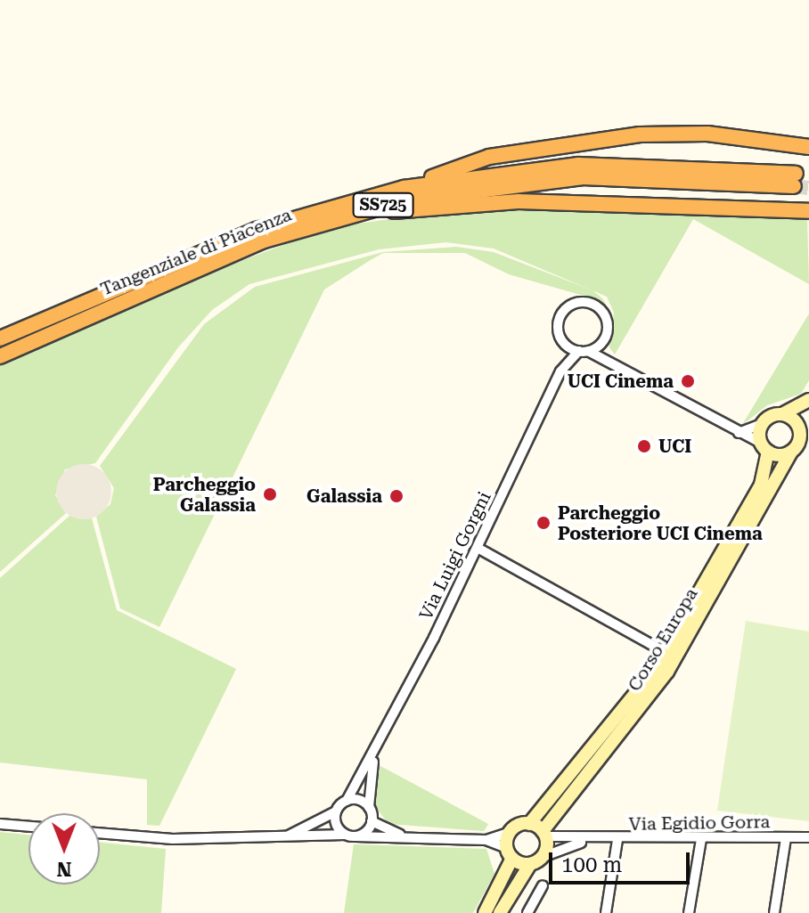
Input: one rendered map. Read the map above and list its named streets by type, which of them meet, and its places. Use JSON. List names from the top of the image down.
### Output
{
  "streets": {
    "highway": ["SS725", "Tangenziale di Piacenza"],
    "main road": ["Corso Europa"],
    "street": ["Via Luigi Gorgni", "Via Egidio Gorra"]
  },
  "crossings": [
    ["Corso Europa", "Via Egidio Gorra"]
  ],
  "places": [
    "UCI Cinema",
    "UCI",
    "Parcheggio Galassia",
    "Galassia",
    "Parcheggio Posteriore UCI Cinema"
  ],
  "scale_bar": "100 m",
  "north": "bottom"
}
